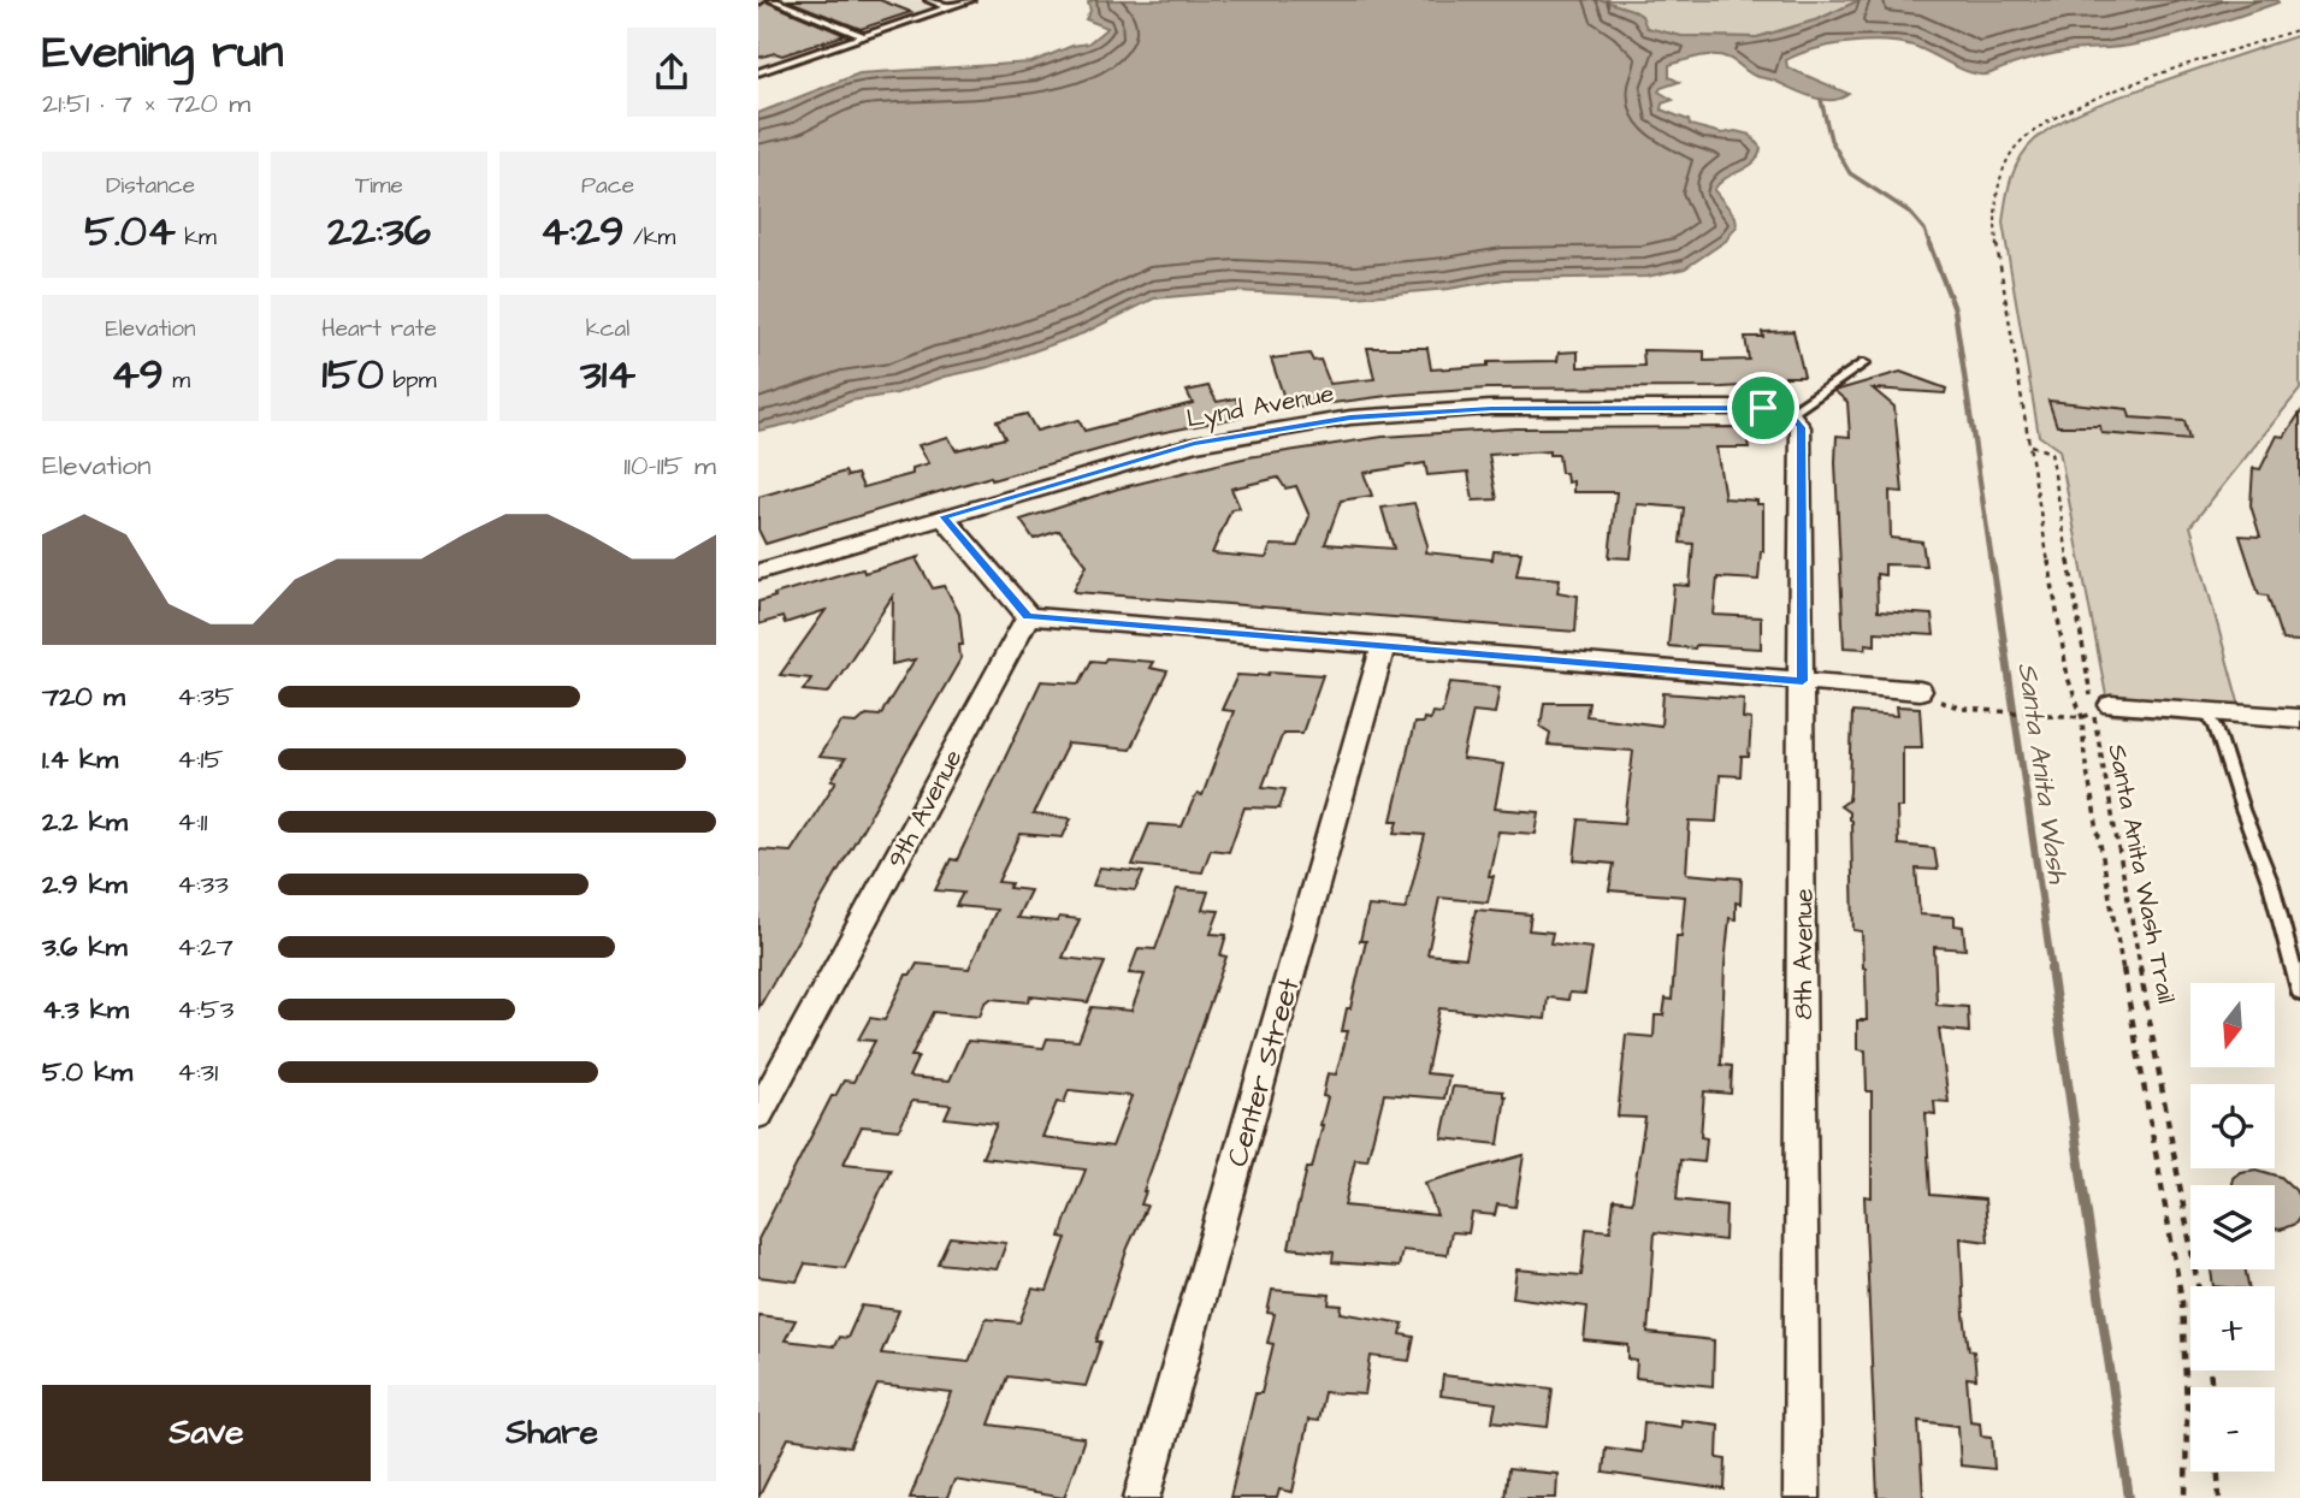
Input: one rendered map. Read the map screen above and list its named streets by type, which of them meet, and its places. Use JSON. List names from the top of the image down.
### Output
{
  "streets": {
    "street": [
      "Lynd Avenue",
      "9th Avenue",
      "8th Avenue",
      "Center Street"
    ],
    "path": ["Santa Anita Wash Trail"]
  },
  "crossings": [
    ["Lynd Avenue", "8th Avenue"]
  ],
  "water": ["Santa Anita Wash"],
  "north": "bottom",
  "page": {
    "heading": ["Evening run", "21:51 · 7 × 720 m"],
    "stats": [
      ["Distance", "5.04 km"],
      ["Time", "22:36"],
      ["Pace", "4:29 /km"],
      ["Elevation", "49 m"],
      ["Heart rate", "150 bpm"],
      ["kcal", "314"]
    ],
    "chart": ["Elevation", "110–115 m"],
    "list": [
      {
        "name": "720 m",
        "note": "4:35"
      },
      {
        "name": "1.4 km",
        "note": "4:15"
      },
      {
        "name": "2.2 km",
        "note": "4:11"
      },
      {
        "name": "2.9 km",
        "note": "4:33"
      },
      {
        "name": "3.6 km",
        "note": "4:27"
      },
      {
        "name": "4.3 km",
        "note": "4:53"
      },
      {
        "name": "5.0 km",
        "note": "4:31"
      }
    ],
    "map_buttons": ["+", "−"],
    "buttons": ["Save", "Share"]
  }
}
